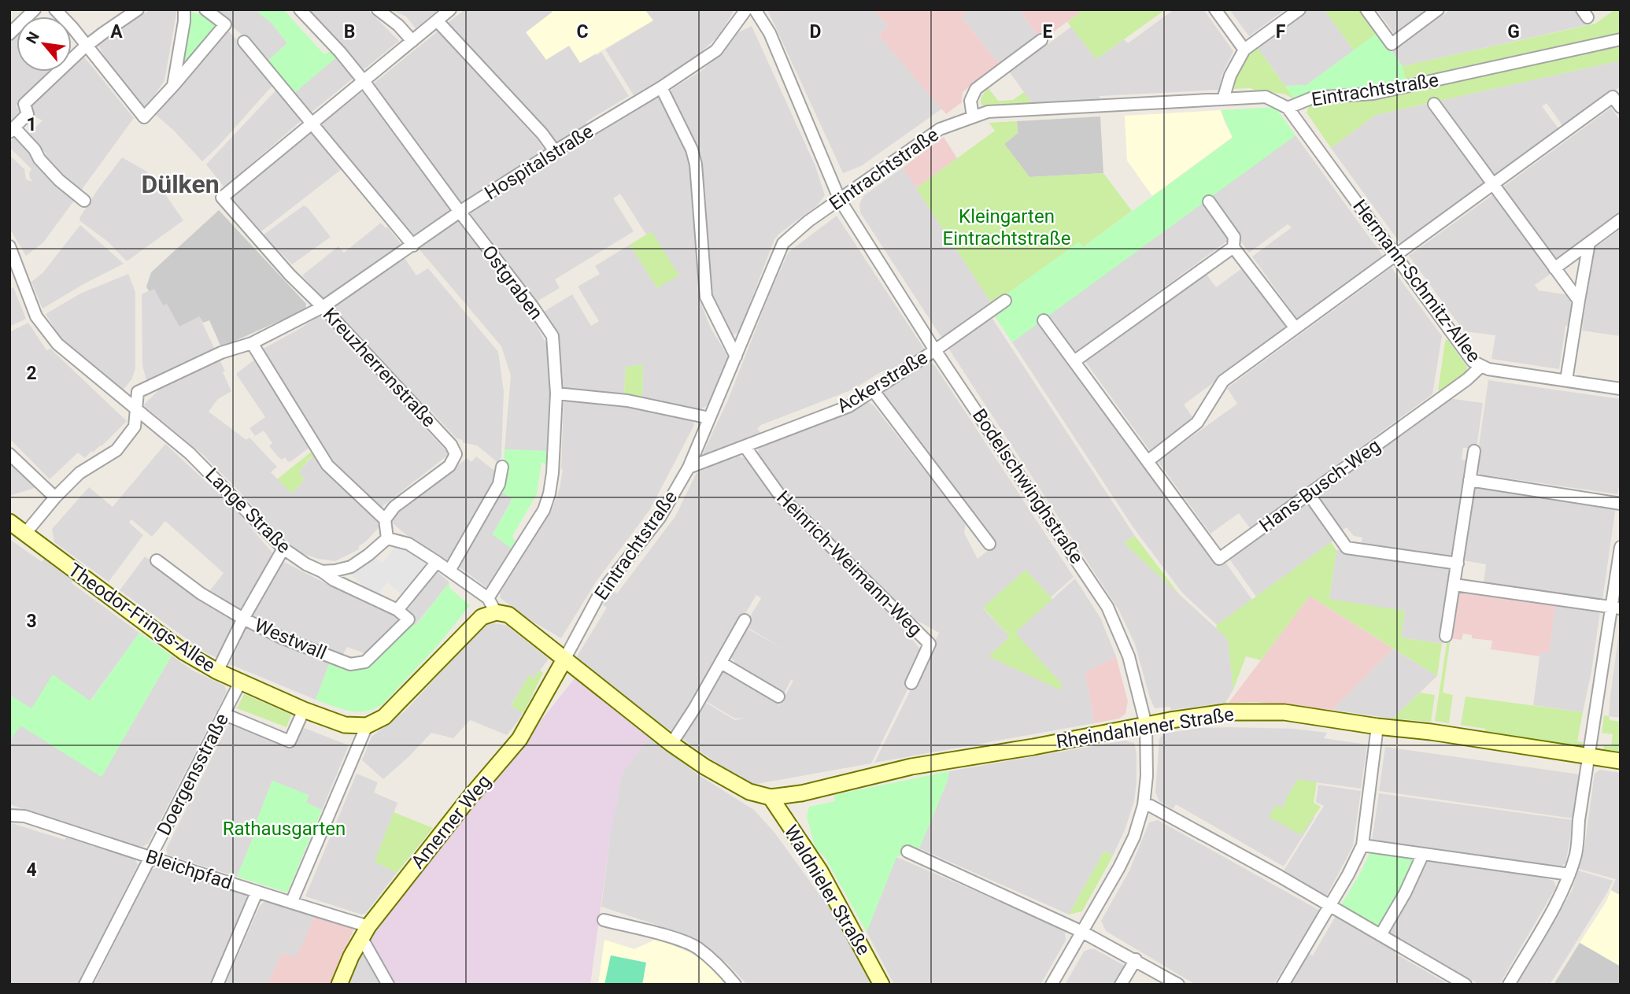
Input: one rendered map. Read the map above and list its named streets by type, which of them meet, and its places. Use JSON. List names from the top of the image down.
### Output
{
  "streets": {
    "main road": [
      "Theodor-Frings-Allee",
      "Rheindahlener Straße",
      "Amerner Weg",
      "Waldnieler Straße"
    ],
    "street": [
      "Eintrachtstraße",
      "Hospitalstraße",
      "Hermann-Schmitz-Allee",
      "Ostgraben",
      "Kreuzherrenstraße",
      "Ackerstraße",
      "Hans-Busch-Weg",
      "Bodelschwinghstraße",
      "Lange Straße",
      "Heinrich-Weimann-Weg",
      "Westwall",
      "Doergensstraße",
      "Bleichpfad"
    ]
  },
  "crossings": [
    ["Eintrachtstraße", "Hermann-Schmitz-Allee"],
    ["Eintrachtstraße", "Ackerstraße"],
    ["Eintrachtstraße", "Bodelschwinghstraße"],
    ["Eintrachtstraße", "Amerner Weg"],
    ["Hospitalstraße", "Ostgraben"],
    ["Hospitalstraße", "Kreuzherrenstraße"],
    ["Hospitalstraße", "Lange Straße"],
    ["Hermann-Schmitz-Allee", "Hans-Busch-Weg"],
    ["Ackerstraße", "Bodelschwinghstraße"],
    ["Ackerstraße", "Heinrich-Weimann-Weg"],
    ["Bodelschwinghstraße", "Rheindahlener Straße"],
    ["Lange Straße", "Westwall"],
    ["Theodor-Frings-Allee", "Doergensstraße"],
    ["Rheindahlener Straße", "Waldnieler Straße"],
    ["Doergensstraße", "Bleichpfad"],
    ["Amerner Weg", "Bleichpfad"]
  ],
  "districts": ["Dülken"],
  "parks": ["Kleingarten Eintrachtstraße", "Rathausgarten"],
  "north": "top left",
  "grid": {
    "columns": [
      "A",
      "B",
      "C",
      "D",
      "E",
      "F",
      "G"
    ],
    "rows": [
      "1",
      "2",
      "3",
      "4"
    ]
  }
}
